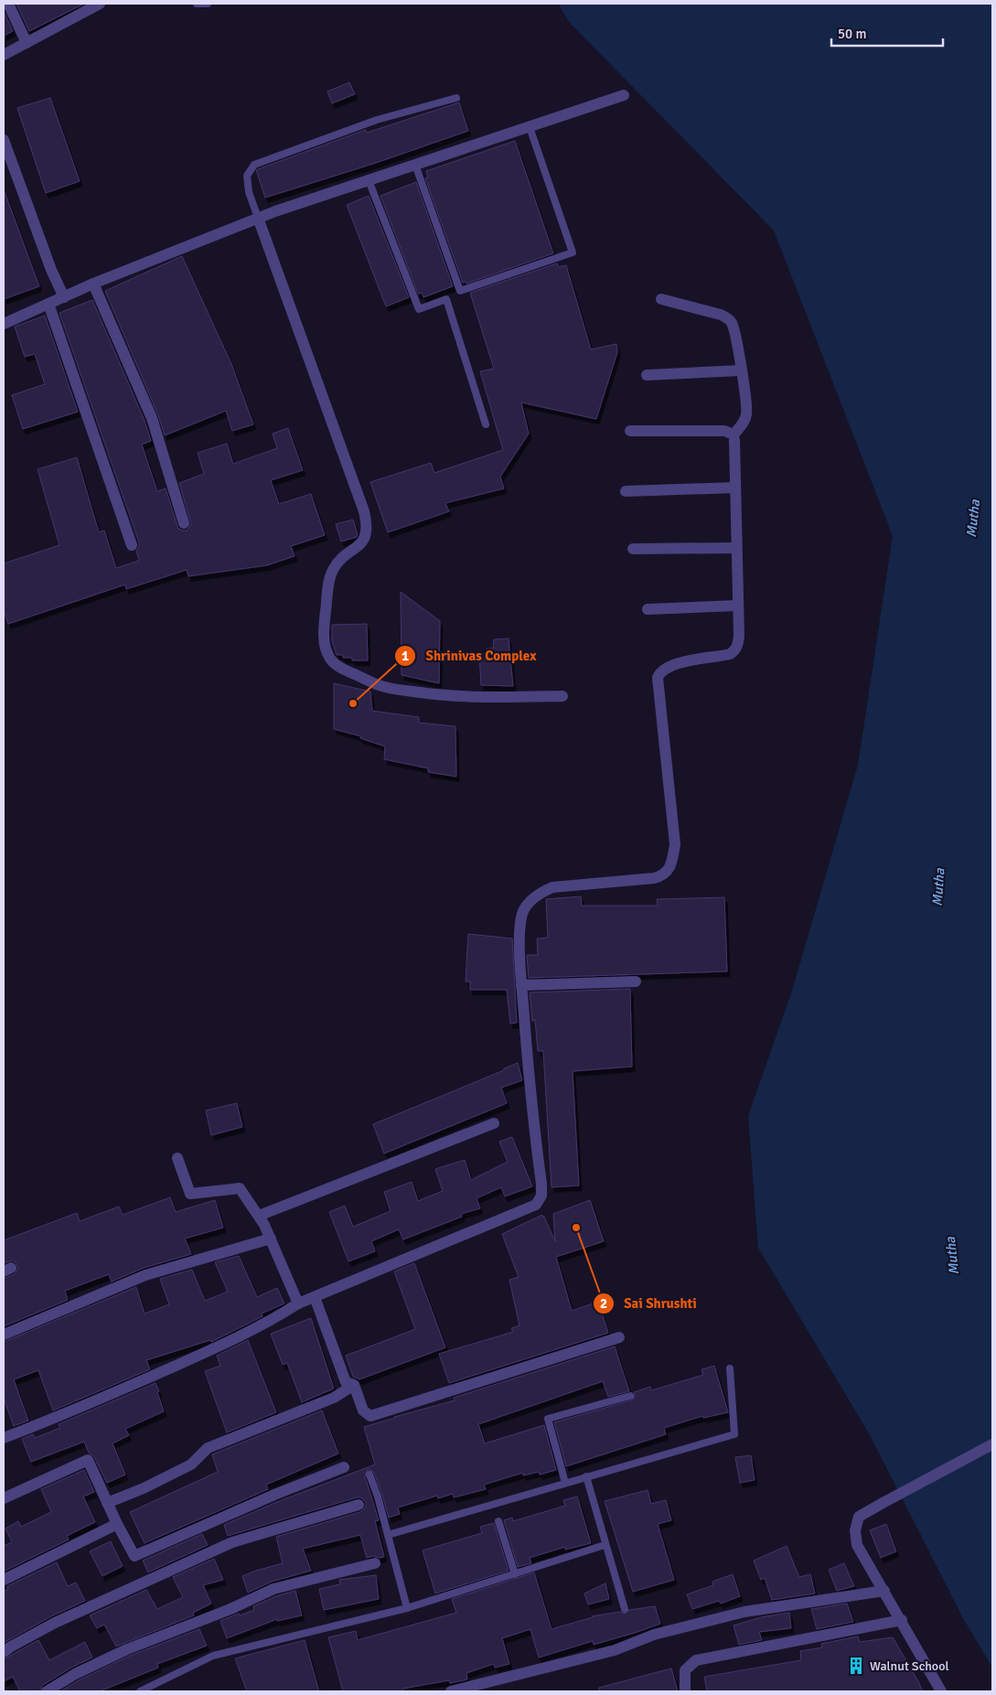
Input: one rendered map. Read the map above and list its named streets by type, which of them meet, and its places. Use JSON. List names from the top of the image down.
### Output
{
  "water": ["Mutha"],
  "places": {
    "other": ["Shrinivas Complex", "Sai Shrushti"],
    "building": ["Walnut School"]
  },
  "scale_bar": "50 m"
}
